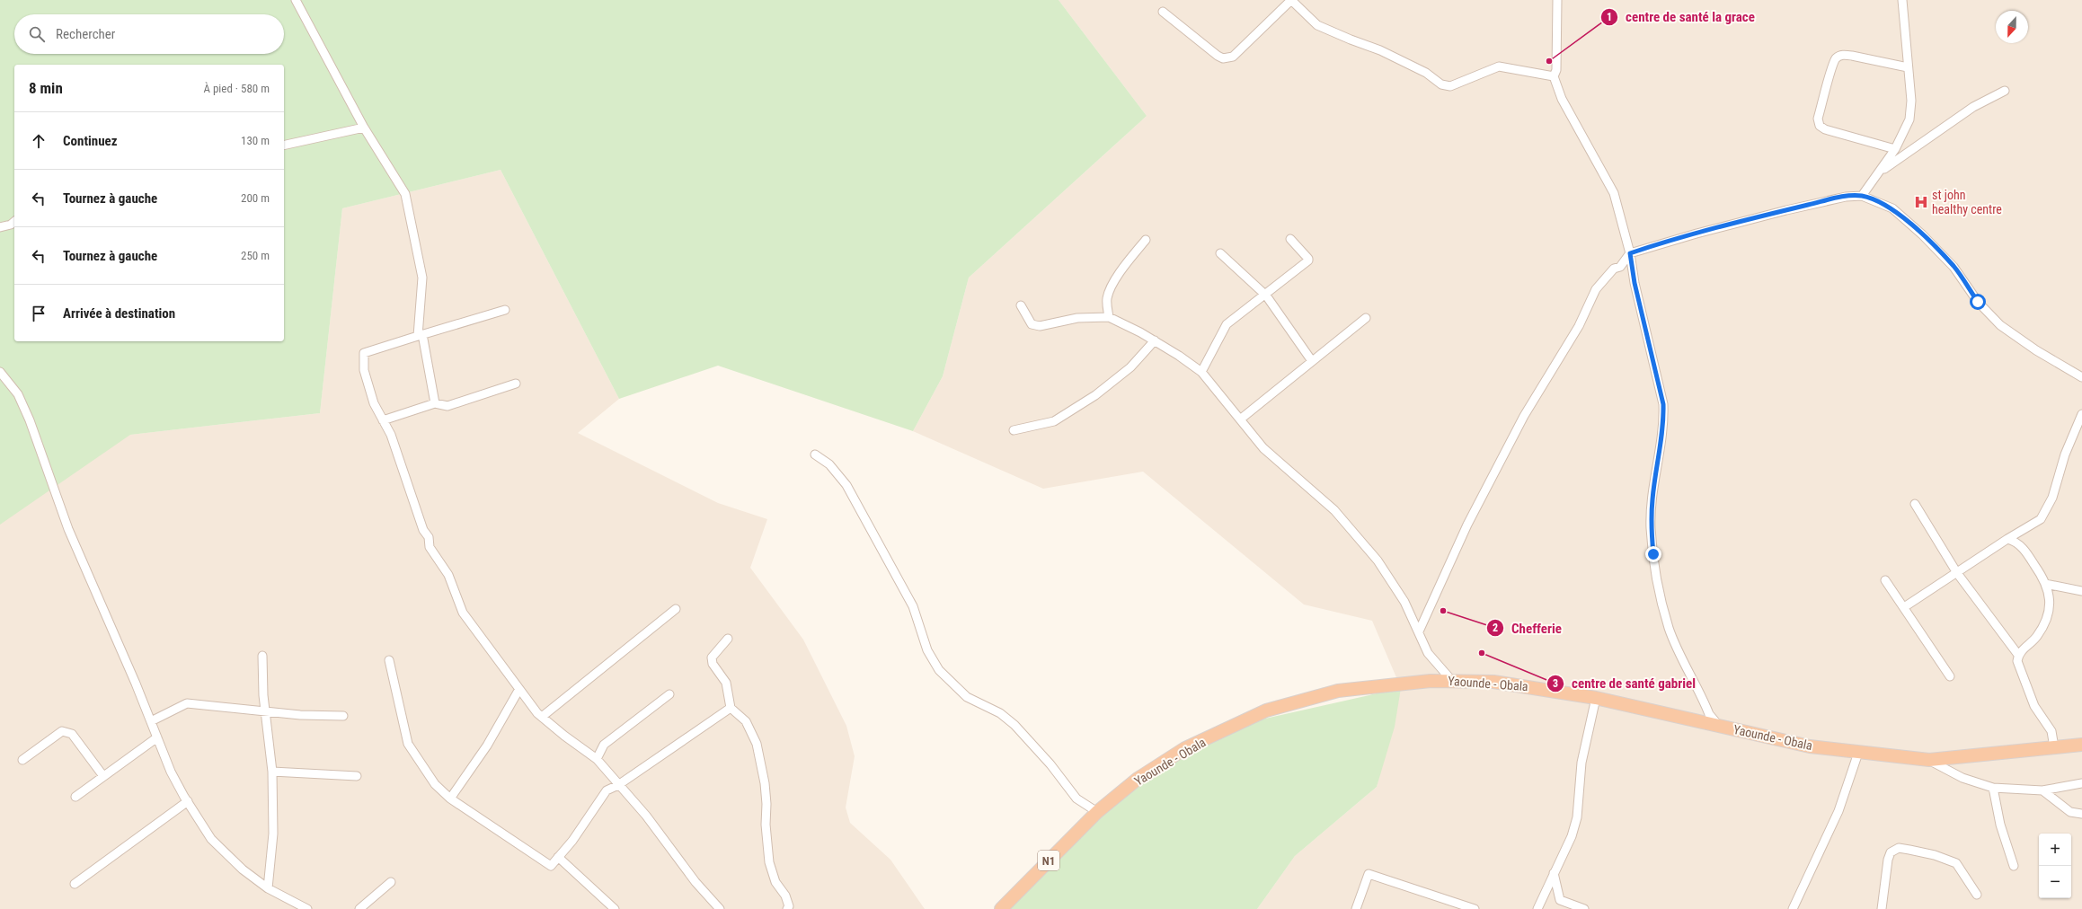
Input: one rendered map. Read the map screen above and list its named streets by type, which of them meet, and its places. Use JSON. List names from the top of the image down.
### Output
{
  "streets": {
    "highway": ["Yaounde - Obala", "N1"]
  },
  "places": {
    "other": ["centre de santé la grace", "Chefferie", "centre de santé gabriel"],
    "hospital": ["st john healthy centre"]
  },
  "north": "bottom",
  "page": {
    "search": "Rechercher",
    "heading": ["8 min", "À pied · 580 m"],
    "list": [
      ["Continuez", "130 m"],
      ["Tournez à gauche", "200 m"],
      ["Tournez à gauche", "250 m"],
      "Arrivée à destination"
    ],
    "map_buttons": ["+", "−"]
  }
}
